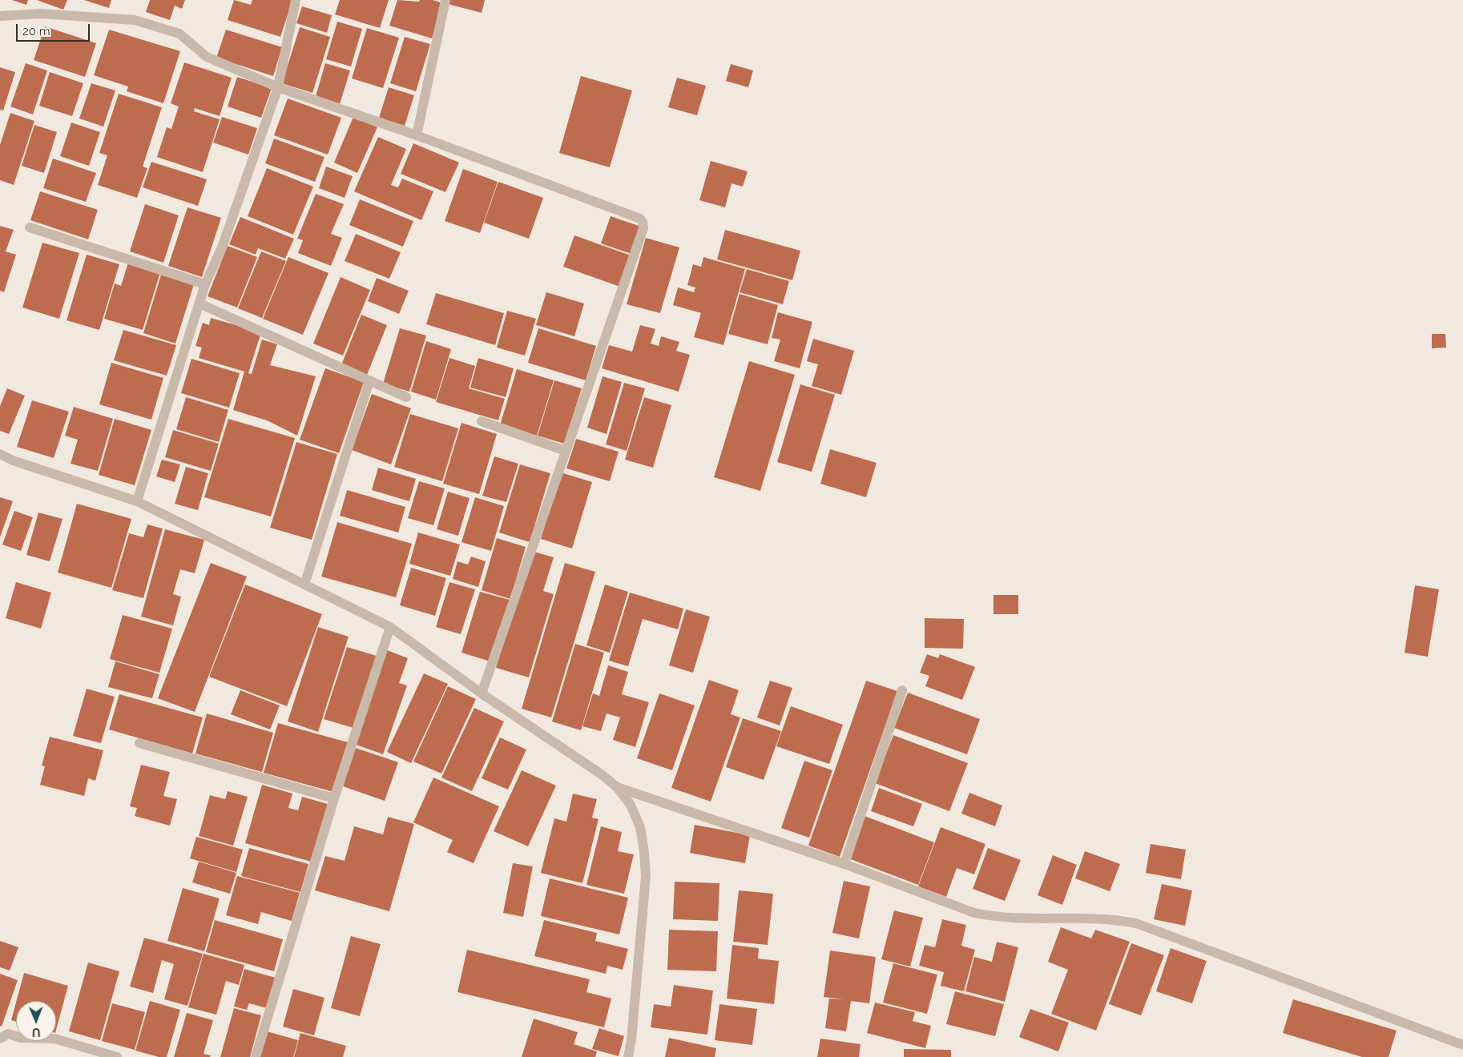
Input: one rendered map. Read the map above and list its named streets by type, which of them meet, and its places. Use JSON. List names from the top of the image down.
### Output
{
  "scale_bar": "20 m",
  "north": "bottom"
}
